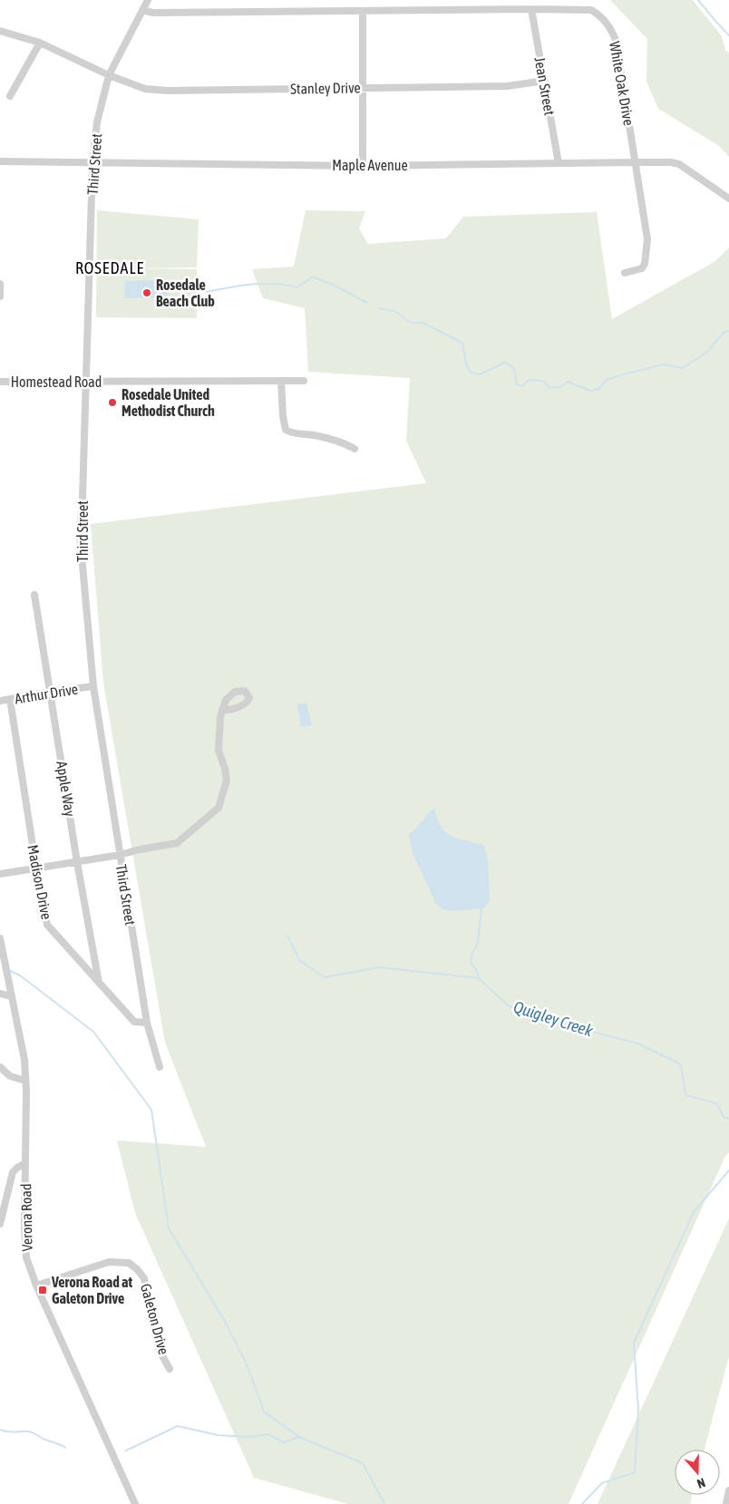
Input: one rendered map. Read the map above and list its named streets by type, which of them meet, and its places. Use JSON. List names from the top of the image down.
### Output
{
  "streets": {
    "street": [
      "White Oak Drive",
      "Jean Street",
      "Stanley Drive",
      "Third Street",
      "Maple Avenue",
      "Homestead Road",
      "Arthur Drive",
      "Apple Way",
      "Madison Drive",
      "Verona Road",
      "Galeton Drive"
    ]
  },
  "crossings": [
    ["White Oak Drive", "Jean Street"],
    ["White Oak Drive", "Third Street"],
    ["White Oak Drive", "Maple Avenue"],
    ["Jean Street", "Stanley Drive"],
    ["Jean Street", "Maple Avenue"],
    ["Stanley Drive", "Third Street"],
    ["Third Street", "Maple Avenue"],
    ["Third Street", "Homestead Road"],
    ["Third Street", "Arthur Drive"],
    ["Third Street", "Madison Drive"],
    ["Arthur Drive", "Apple Way"],
    ["Arthur Drive", "Madison Drive"],
    ["Apple Way", "Madison Drive"],
    ["Verona Road", "Galeton Drive"]
  ],
  "districts": ["ROSEDALE"],
  "water": ["Quigley Creek"],
  "places": {
    "other": ["Rosedale Beach Club", "Rosedale United Methodist Church"],
    "transit": ["Verona Road at Galeton Drive"]
  },
  "north": "bottom"
}
